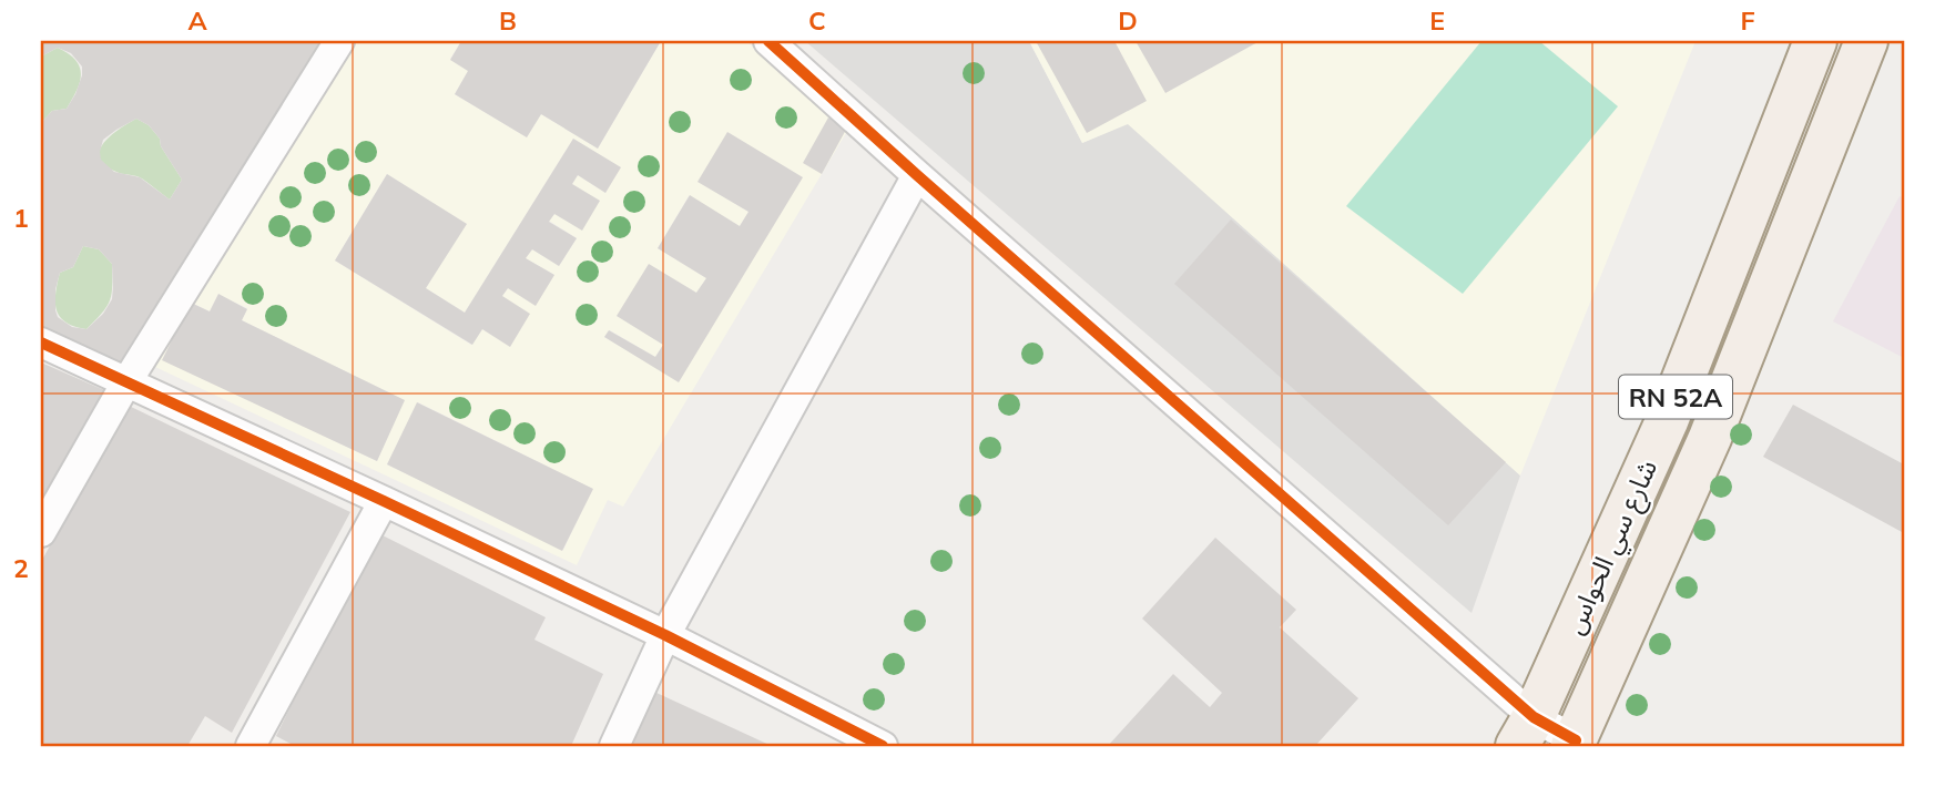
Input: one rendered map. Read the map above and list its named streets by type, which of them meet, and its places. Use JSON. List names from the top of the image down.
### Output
{
  "streets": {
    "main road": ["RN 52A", "شارع سي الحواس"]
  },
  "grid": {
    "columns": [
      "A",
      "B",
      "C",
      "D",
      "E",
      "F"
    ],
    "rows": ["1", "2"]
  }
}
